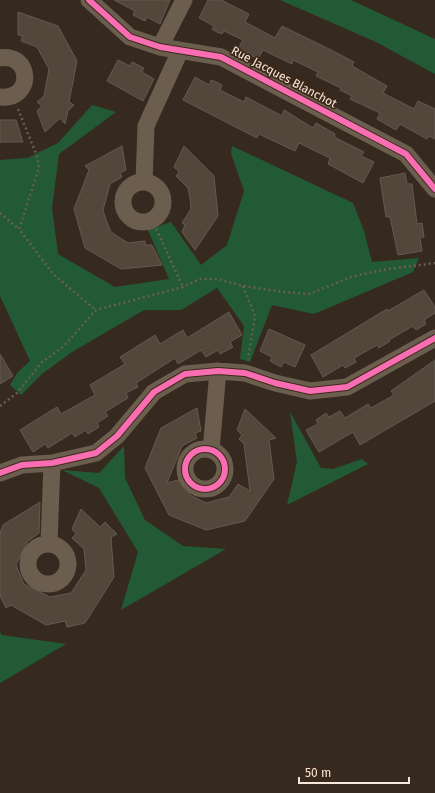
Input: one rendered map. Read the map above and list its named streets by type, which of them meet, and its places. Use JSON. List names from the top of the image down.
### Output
{
  "streets": {
    "street": ["Rue Jacques Blanchot"]
  },
  "scale_bar": "50 m"
}
